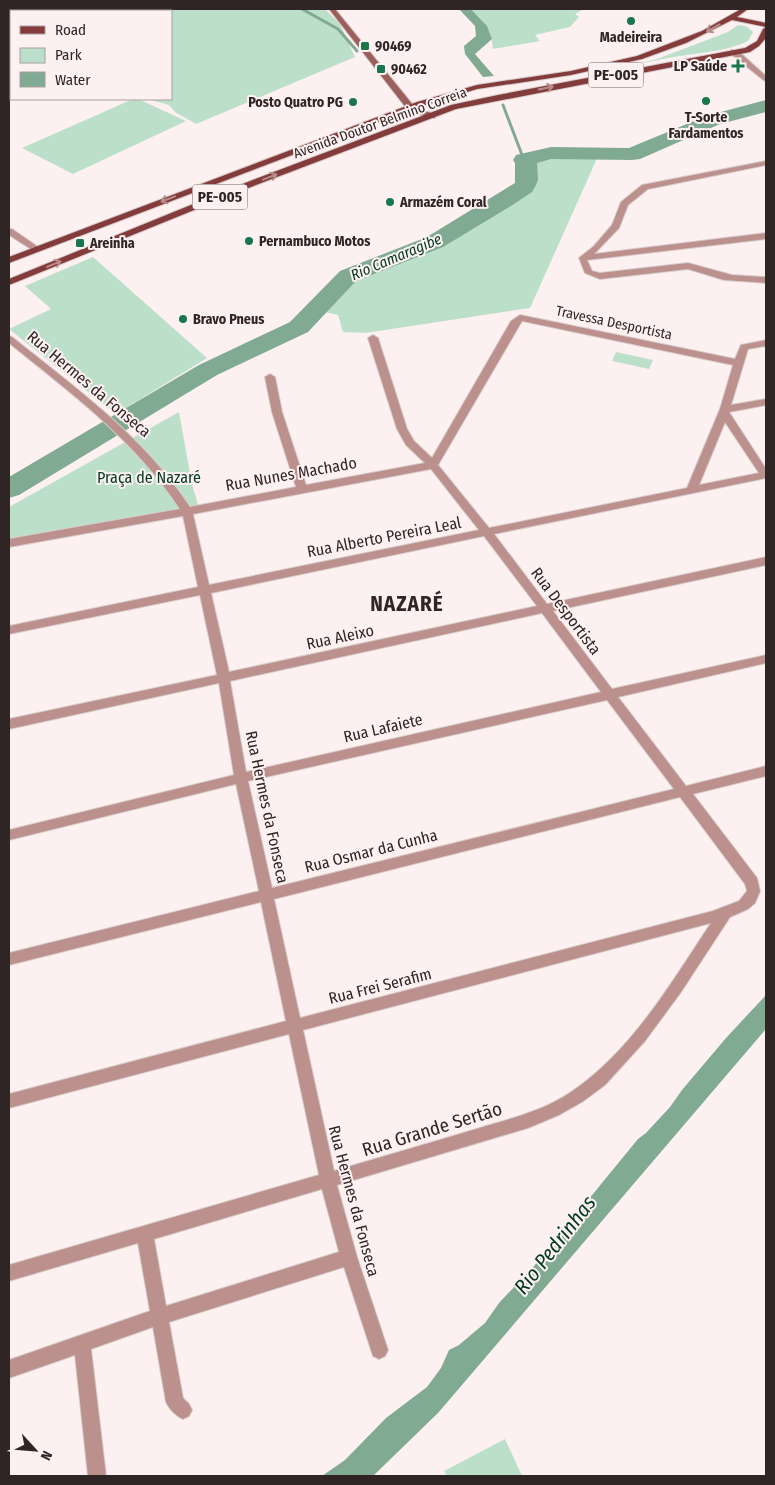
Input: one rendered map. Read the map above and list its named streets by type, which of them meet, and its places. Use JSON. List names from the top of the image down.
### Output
{
  "streets": {
    "main road": ["PE-005", "Avenida Doutor Belmino Correia"],
    "street": [
      "Travessa Desportista",
      "Rua Hermes da Fonseca",
      "Rua Nunes Machado",
      "Rua Alberto Pereira Leal",
      "Rua Desportista",
      "Rua Aleixo",
      "Rua Lafaiete",
      "Rua Osmar da Cunha",
      "Rua Frei Serafim",
      "Rua Grande Sertão"
    ]
  },
  "crossings": [
    ["Travessa Desportista", "Rua Nunes Machado"],
    ["Travessa Desportista", "Rua Desportista"],
    ["Rua Hermes da Fonseca", "Rua Nunes Machado"],
    ["Rua Hermes da Fonseca", "Rua Alberto Pereira Leal"],
    ["Rua Hermes da Fonseca", "Rua Aleixo"],
    ["Rua Hermes da Fonseca", "Rua Lafaiete"],
    ["Rua Hermes da Fonseca", "Rua Osmar da Cunha"],
    ["Rua Hermes da Fonseca", "Rua Frei Serafim"],
    ["Rua Hermes da Fonseca", "Rua Grande Sertão"],
    ["Rua Nunes Machado", "Rua Desportista"],
    ["Rua Alberto Pereira Leal", "Rua Desportista"],
    ["Rua Desportista", "Rua Aleixo"],
    ["Rua Desportista", "Rua Lafaiete"],
    ["Rua Desportista", "Rua Osmar da Cunha"],
    ["Rua Desportista", "Rua Frei Serafim"],
    ["Rua Frei Serafim", "Rua Grande Sertão"]
  ],
  "districts": ["NAZARÉ"],
  "water": ["Rio Camaragibe", "Rio Pedrinhas"],
  "parks": ["Praça de Nazaré"],
  "places": {
    "other": [
      "Madeireira",
      "T-Sorte Fardamentos",
      "Posto Quatro PG",
      "Armazém Coral",
      "Pernambuco Motos",
      "Bravo Pneus"
    ],
    "transit": ["90469", "90462", "Areinha"],
    "health": ["LP Saúde"]
  },
  "legend": ["Road", "Park", "Water"],
  "north": "bottom right"
}
